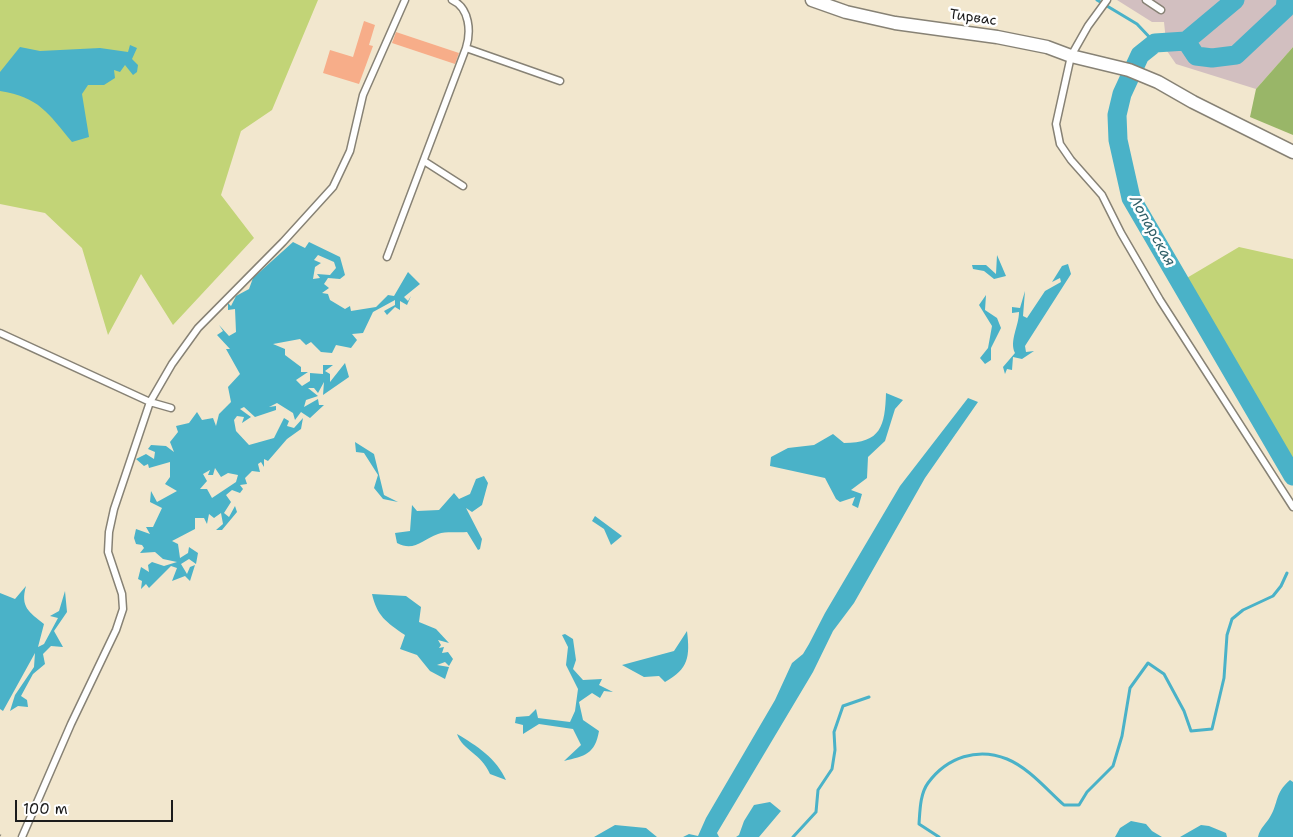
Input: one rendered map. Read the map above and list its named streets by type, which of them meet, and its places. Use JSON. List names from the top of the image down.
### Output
{
  "streets": {
    "street": ["Тирвас"]
  },
  "water": ["Лопарская"],
  "scale_bar": "100 m"
}
